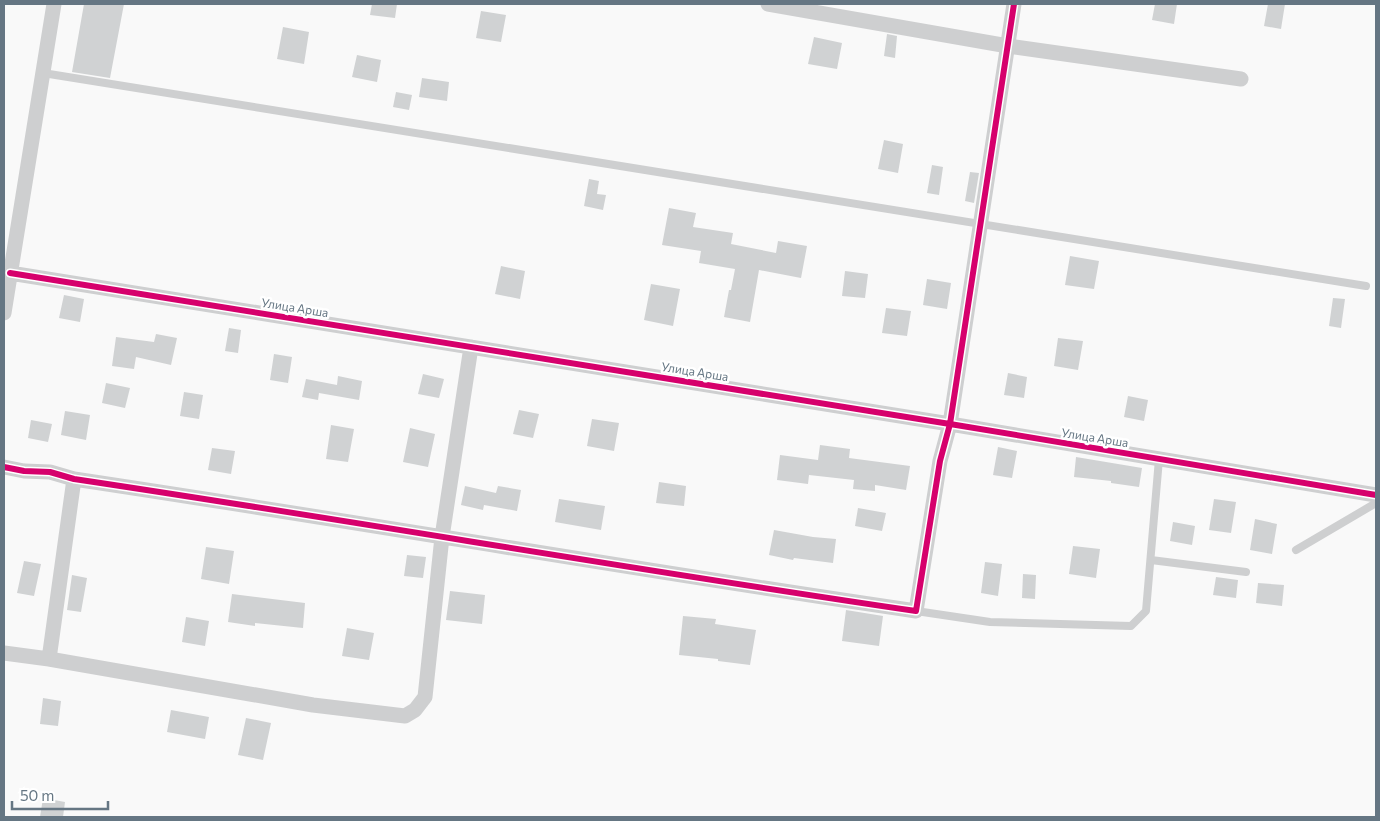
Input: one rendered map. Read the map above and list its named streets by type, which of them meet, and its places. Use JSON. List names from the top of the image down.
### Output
{
  "streets": {
    "street": ["Улица Арша"]
  },
  "scale_bar": "50 m"
}
